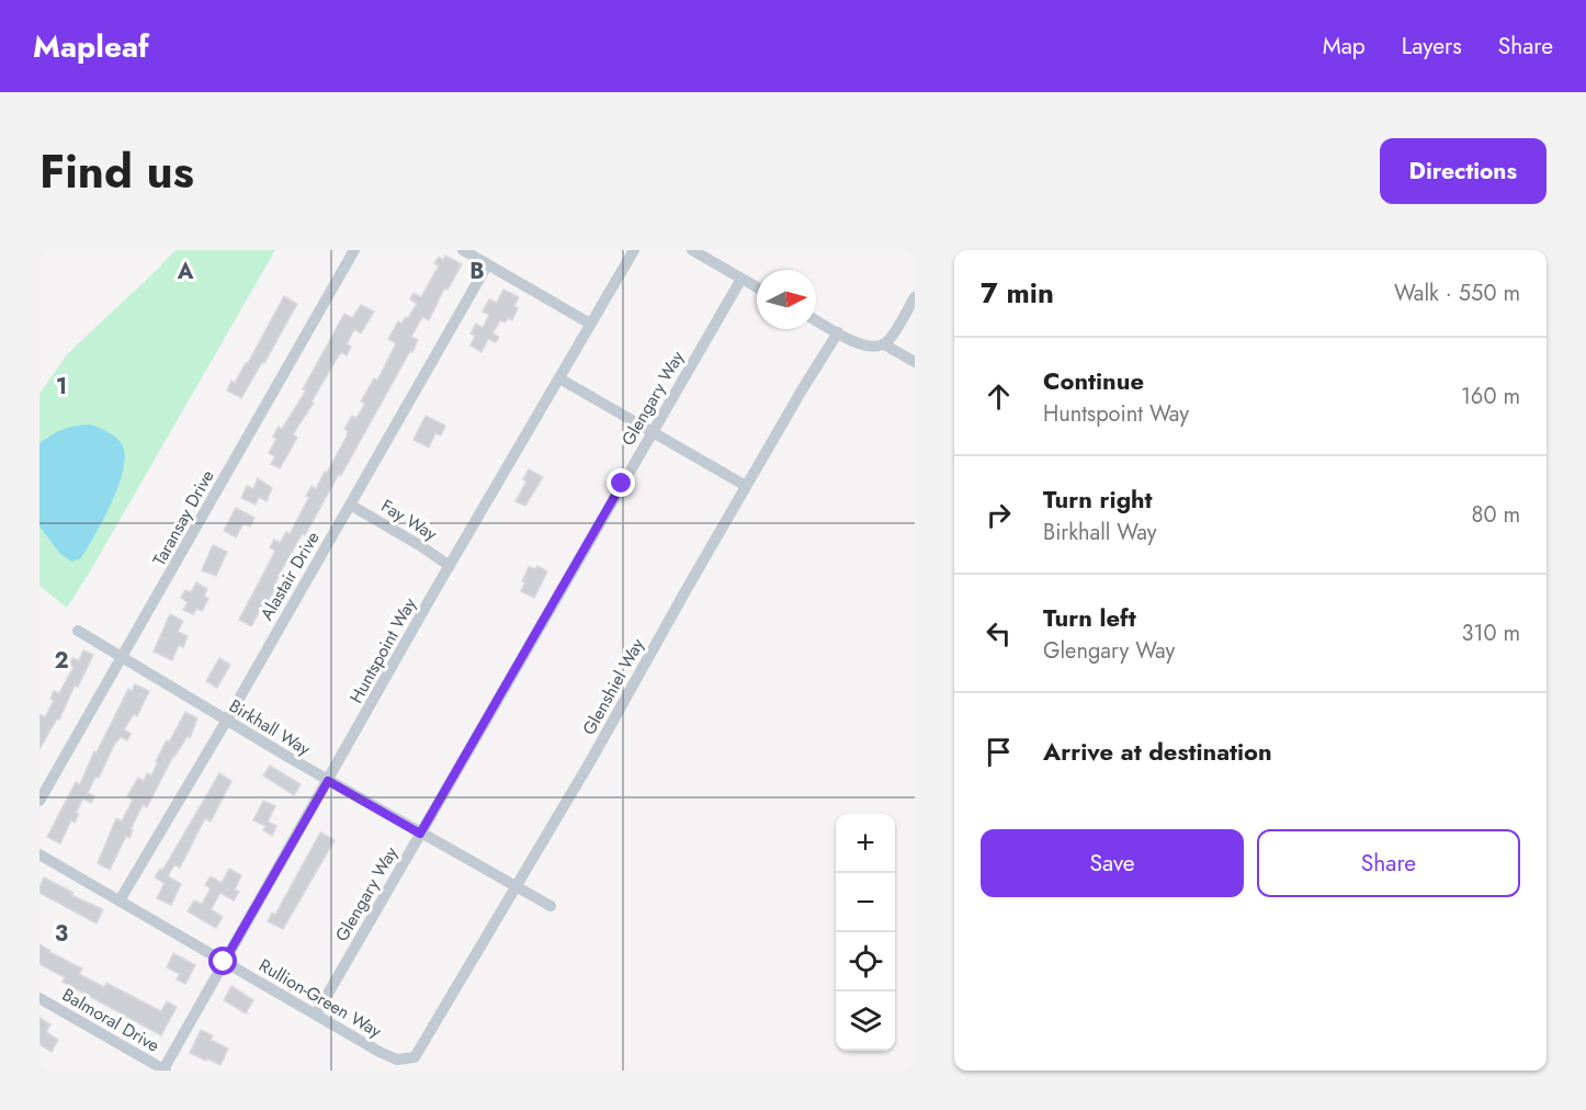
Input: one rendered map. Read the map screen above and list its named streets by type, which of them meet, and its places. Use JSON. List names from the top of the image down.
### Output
{
  "streets": {
    "street": [
      "Glengary Way",
      "Taransay Drive",
      "Fay Way",
      "Alastair Drive",
      "Huntspoint Way",
      "Glenshiel Way",
      "Birkhall Way",
      "Rullion-Green Way",
      "Balmoral Drive"
    ]
  },
  "crossings": [
    ["Glengary Way", "Birkhall Way"],
    ["Glengary Way", "Rullion-Green Way"],
    ["Taransay Drive", "Birkhall Way"],
    ["Fay Way", "Alastair Drive"],
    ["Fay Way", "Huntspoint Way"],
    ["Alastair Drive", "Birkhall Way"],
    ["Alastair Drive", "Rullion-Green Way"],
    ["Huntspoint Way", "Birkhall Way"],
    ["Huntspoint Way", "Rullion-Green Way"],
    ["Huntspoint Way", "Balmoral Drive"],
    ["Glenshiel Way", "Birkhall Way"],
    ["Glenshiel Way", "Rullion-Green Way"]
  ],
  "north": "right",
  "page": {
    "header": "Mapleaf",
    "nav": ["Map", "Layers", "Share"],
    "title": "Find us",
    "buttons": [
      "Directions",
      ["Save", "Share"]
    ],
    "heading": ["7 min", "Walk · 550 m"],
    "list": [
      ["Continue", "Huntspoint Way", "160 m"],
      ["Turn right", "Birkhall Way", "80 m"],
      ["Turn left", "Glengary Way", "310 m"],
      "Arrive at destination"
    ],
    "map_buttons": ["+", "−"]
  },
  "grid": {
    "columns": ["A", "B"],
    "rows": ["1", "2", "3"]
  }
}
